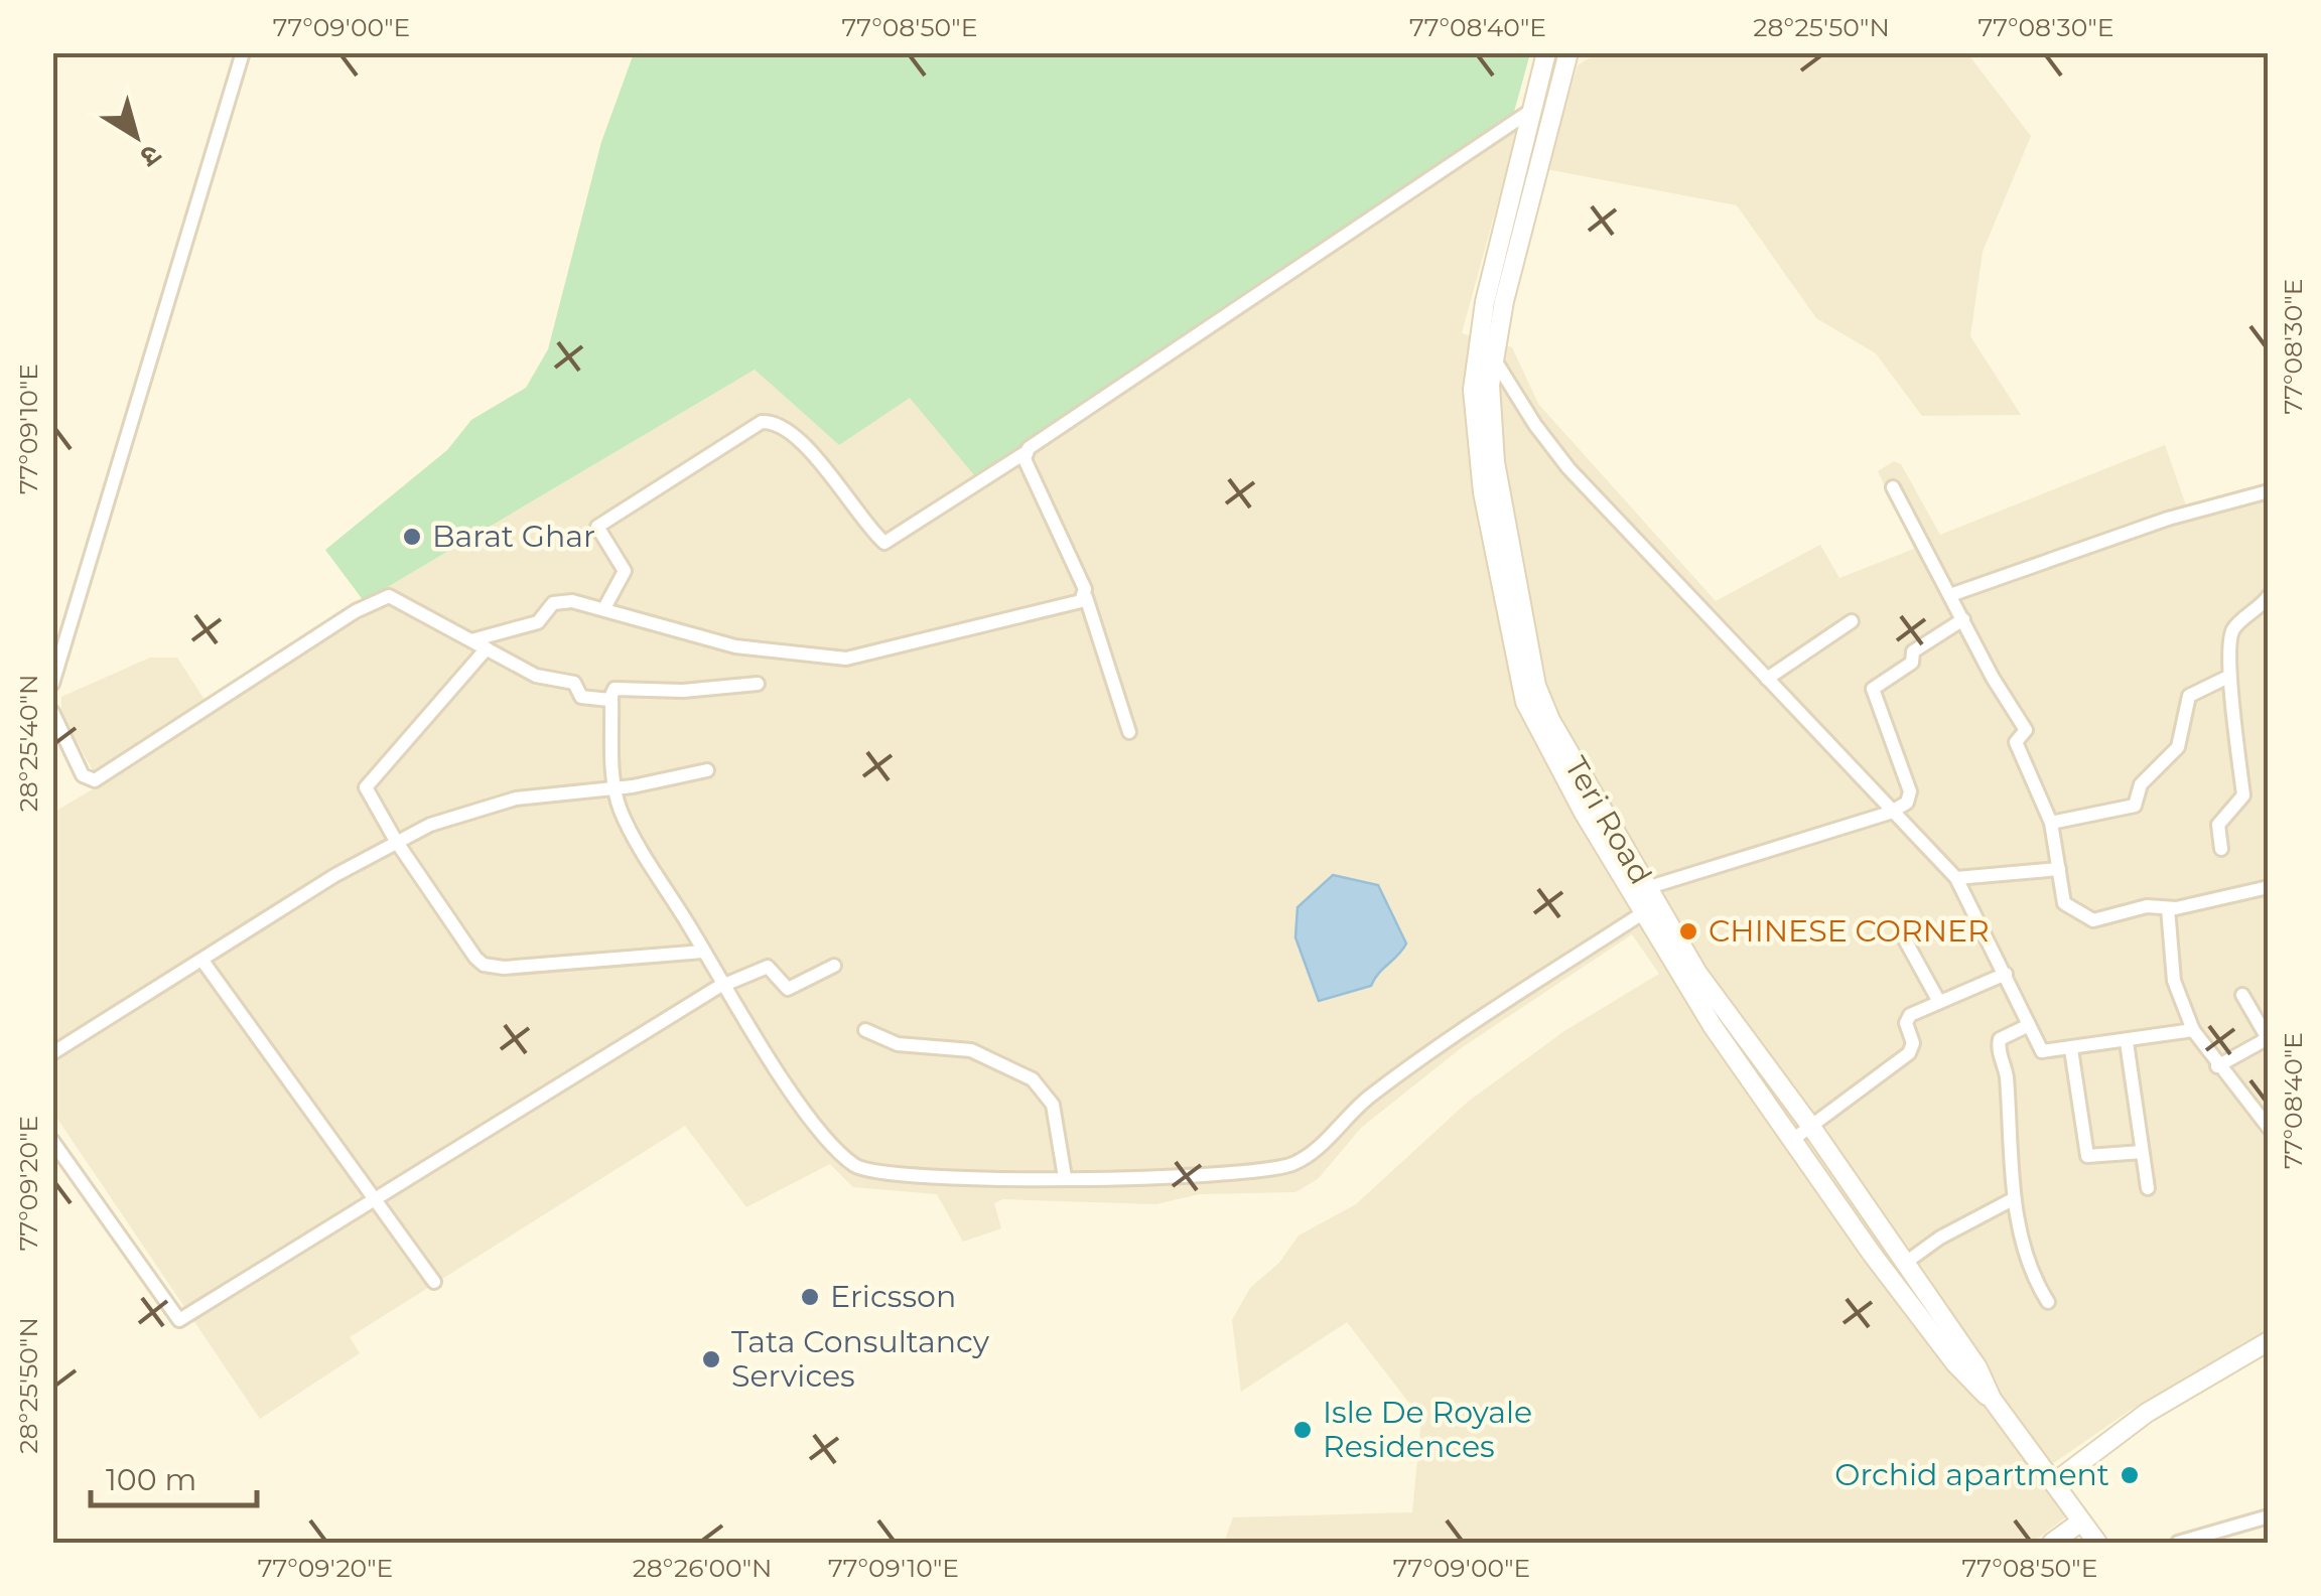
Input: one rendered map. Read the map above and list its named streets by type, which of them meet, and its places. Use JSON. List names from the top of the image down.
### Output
{
  "streets": {
    "street": ["Teri Road"]
  },
  "places": [
    "Barat Ghar",
    "CHINESE CORNER",
    "Ericsson",
    "Tata Consultancy Services",
    "Isle De Royale Residences",
    "Orchid apartment"
  ],
  "scale_bar": "100 m",
  "north": "bottom right",
  "coordinates": [
    "77°09'00\"E",
    "77°08'50\"E",
    "77°08'40\"E",
    "28°25'50\"N",
    "77°08'30\"E",
    "77°09'10\"E",
    "28°25'40\"N",
    "77°09'20\"E",
    "28°26'00\"N"
  ]
}
